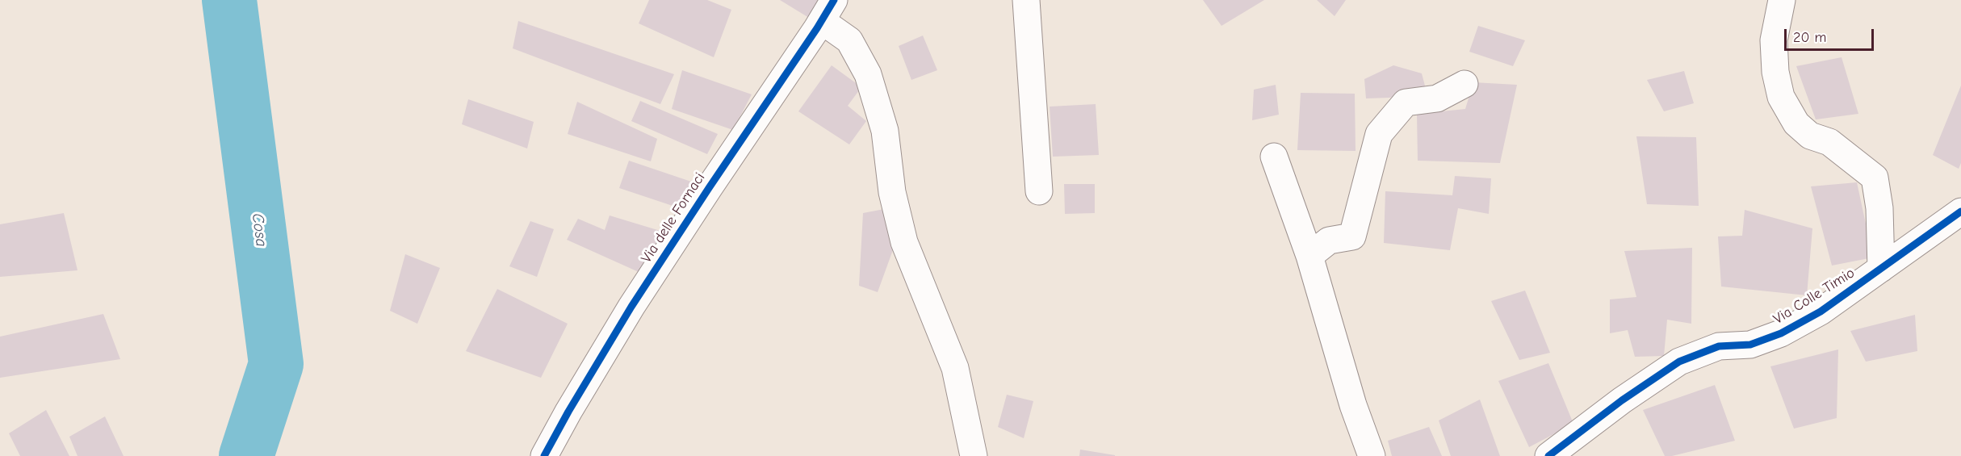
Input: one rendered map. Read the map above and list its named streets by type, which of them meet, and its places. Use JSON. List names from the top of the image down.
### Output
{
  "streets": {
    "street": ["Via delle Fornaci", "Via Colle Timio"]
  },
  "water": ["Cosa"],
  "scale_bar": "20 m"
}
